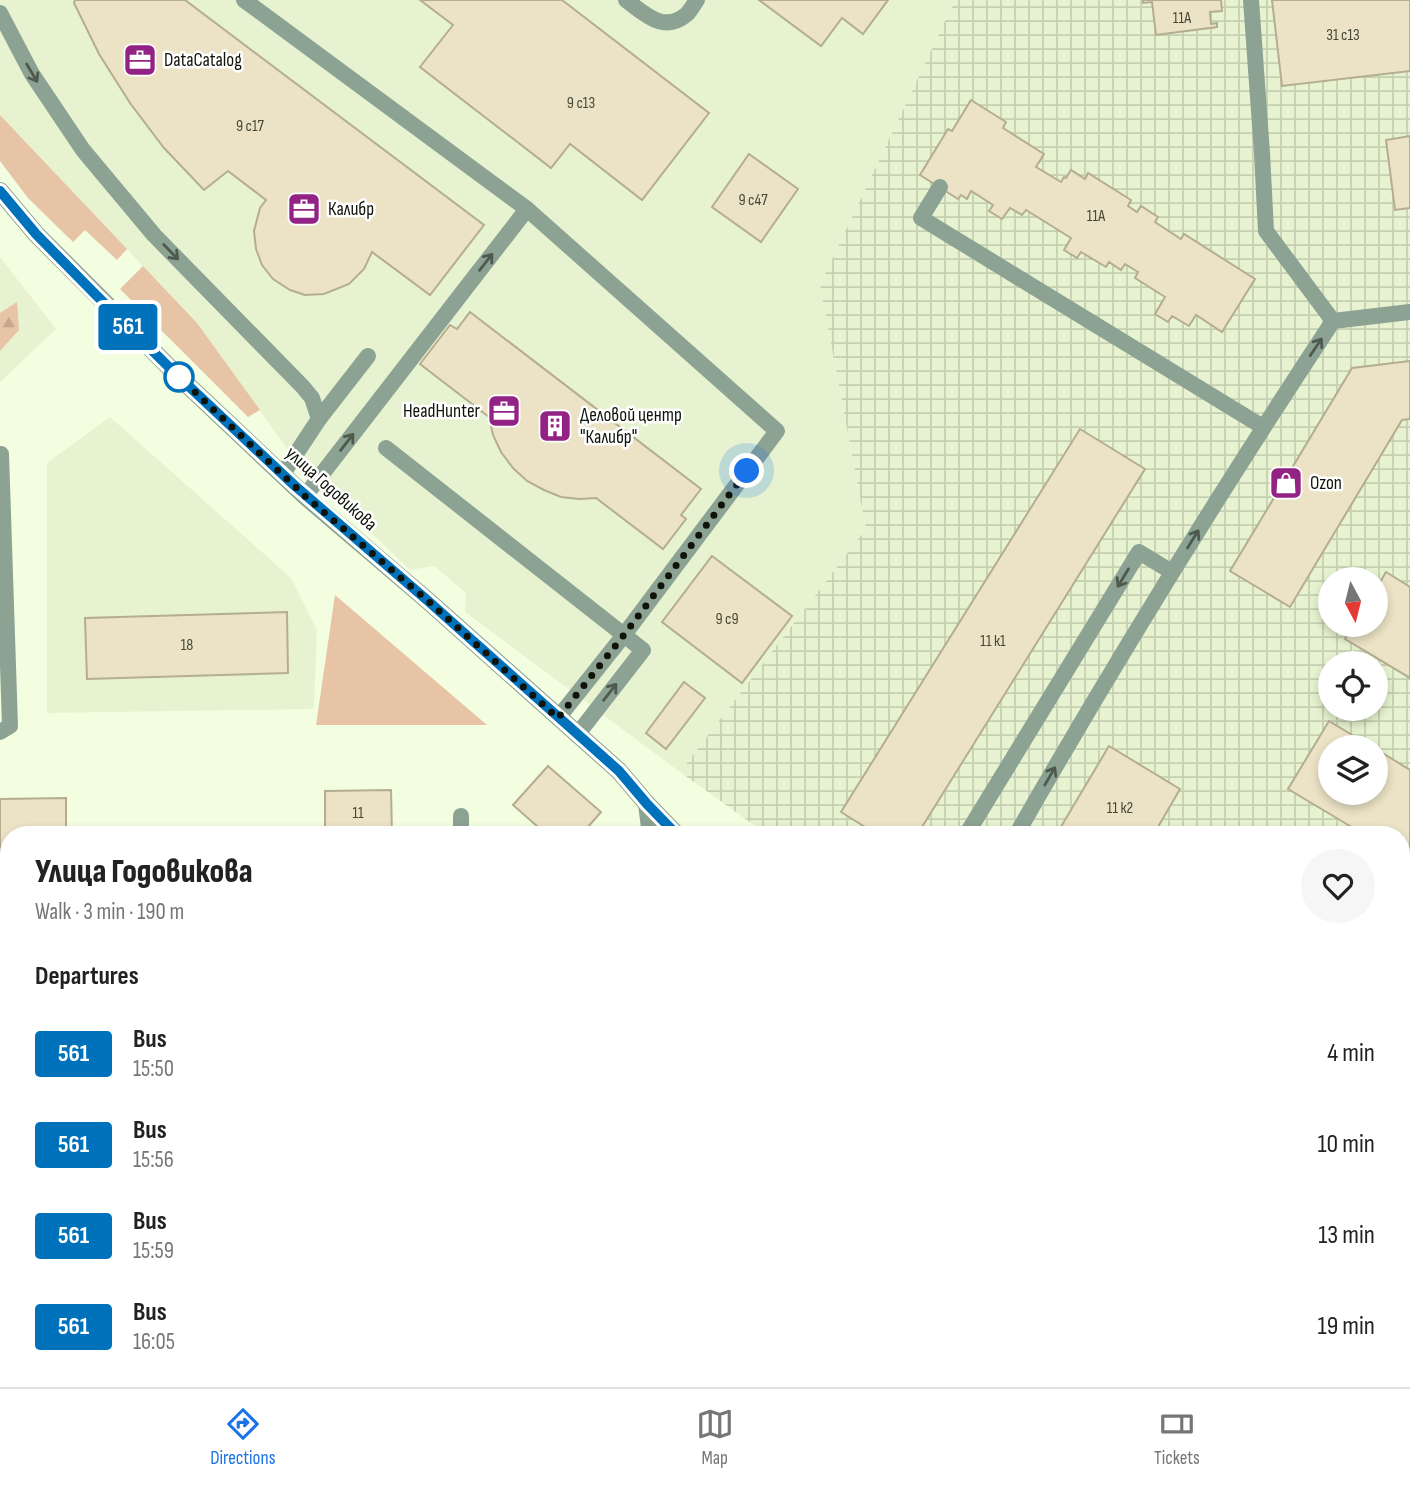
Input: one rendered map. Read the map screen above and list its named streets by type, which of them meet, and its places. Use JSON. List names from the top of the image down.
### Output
{
  "streets": {
    "street": ["улица Годовикова"]
  },
  "places": {
    "office": ["DataCatalog", "Калибр", "HeadHunter"],
    "building": ["Деловой центр \"Калибр\""],
    "shop": ["Ozon"]
  },
  "lines": ["bus line 561"],
  "house_numbers": [
    "11А",
    "31 с13",
    "9 с13",
    "9 с17",
    "9 с47",
    "11А",
    "9 с9",
    "11 к1",
    "18",
    "11 к2",
    "11"
  ],
  "north": "bottom",
  "page": {
    "on_map": "561",
    "heading": [
      ["Улица Годовикова", "Walk · 3 min · 190 m"],
      "Departures"
    ],
    "list": [
      {
        "mark": "561",
        "name": "Bus",
        "note": "15:50",
        "value": "4 min"
      },
      {
        "mark": "561",
        "name": "Bus",
        "note": "15:56",
        "value": "10 min"
      },
      {
        "mark": "561",
        "name": "Bus",
        "note": "15:59",
        "value": "13 min"
      },
      {
        "mark": "561",
        "name": "Bus",
        "note": "16:05",
        "value": "19 min"
      }
    ],
    "tabs": ["Directions", "Map", "Tickets"]
  }
}
